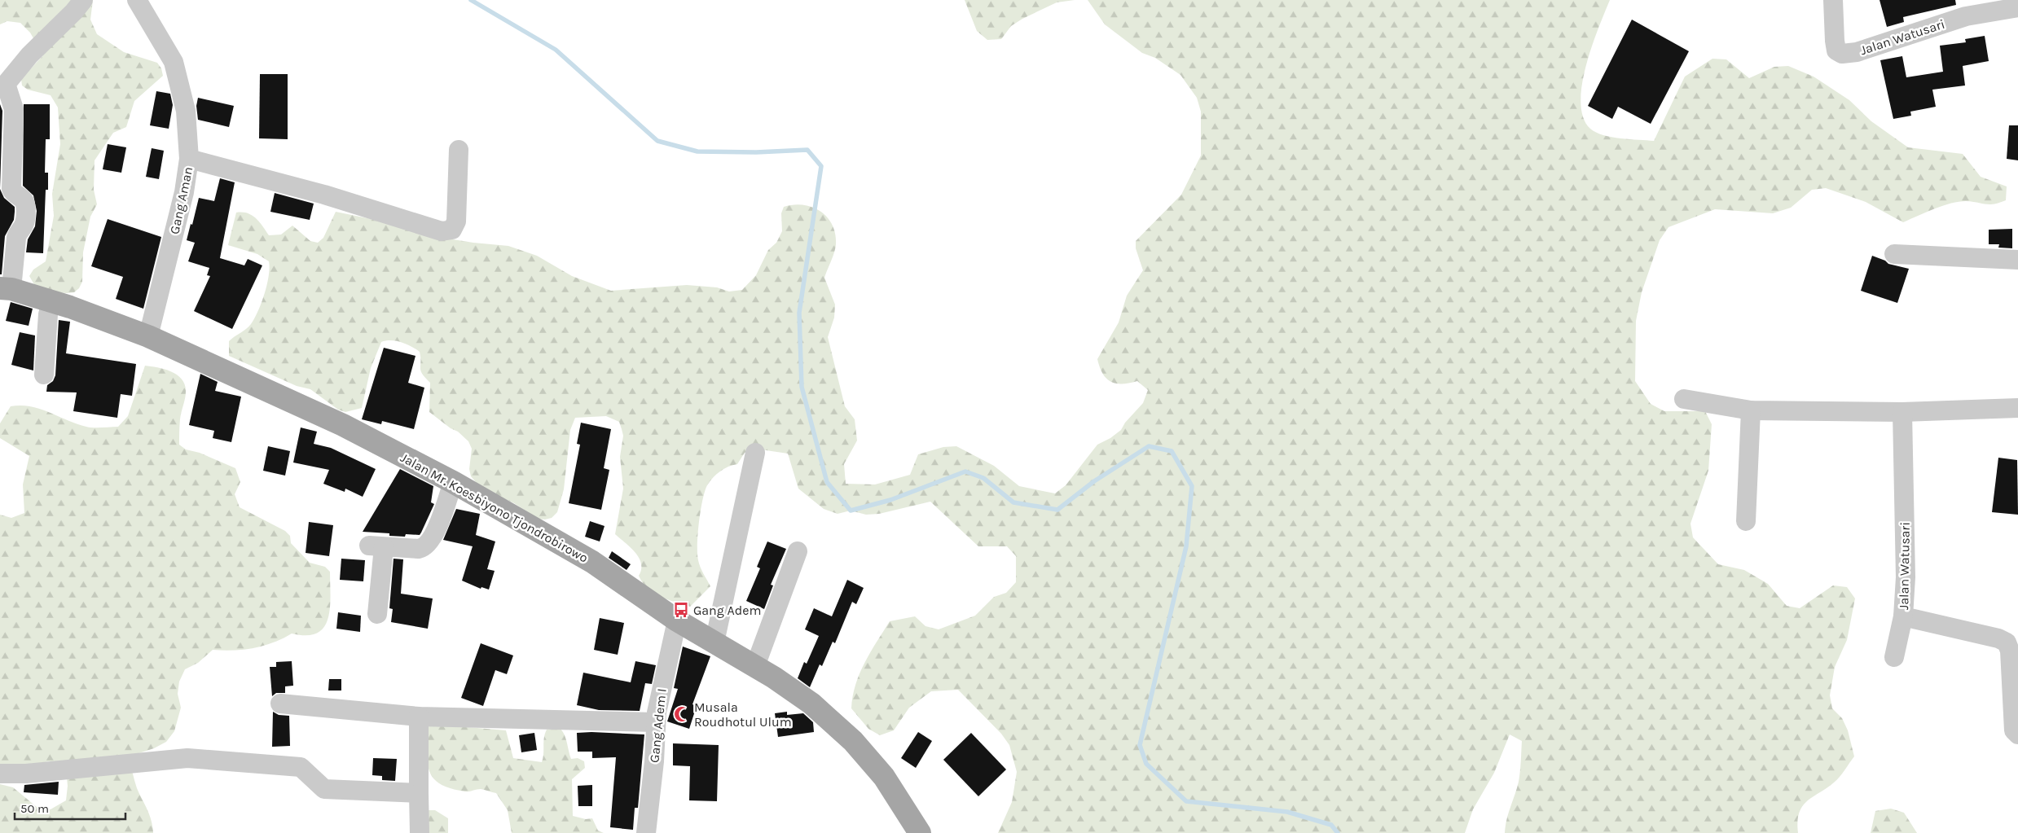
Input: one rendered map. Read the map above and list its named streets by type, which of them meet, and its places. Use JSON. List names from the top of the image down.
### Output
{
  "streets": {
    "main road": ["Jalan Mr. Koesbiyono Tjondrobirowo"],
    "street": ["Jalan Watusari", "Gang Aman", "Gang Adem I"]
  },
  "crossings": [
    ["Gang Aman", "Jalan Mr. Koesbiyono Tjondrobirowo"],
    ["Jalan Mr. Koesbiyono Tjondrobirowo", "Gang Adem I"]
  ],
  "places": {
    "bus stop": ["Gang Adem"],
    "mosque": ["Musala Roudhotul Ulum"]
  },
  "scale_bar": "50 m"
}
